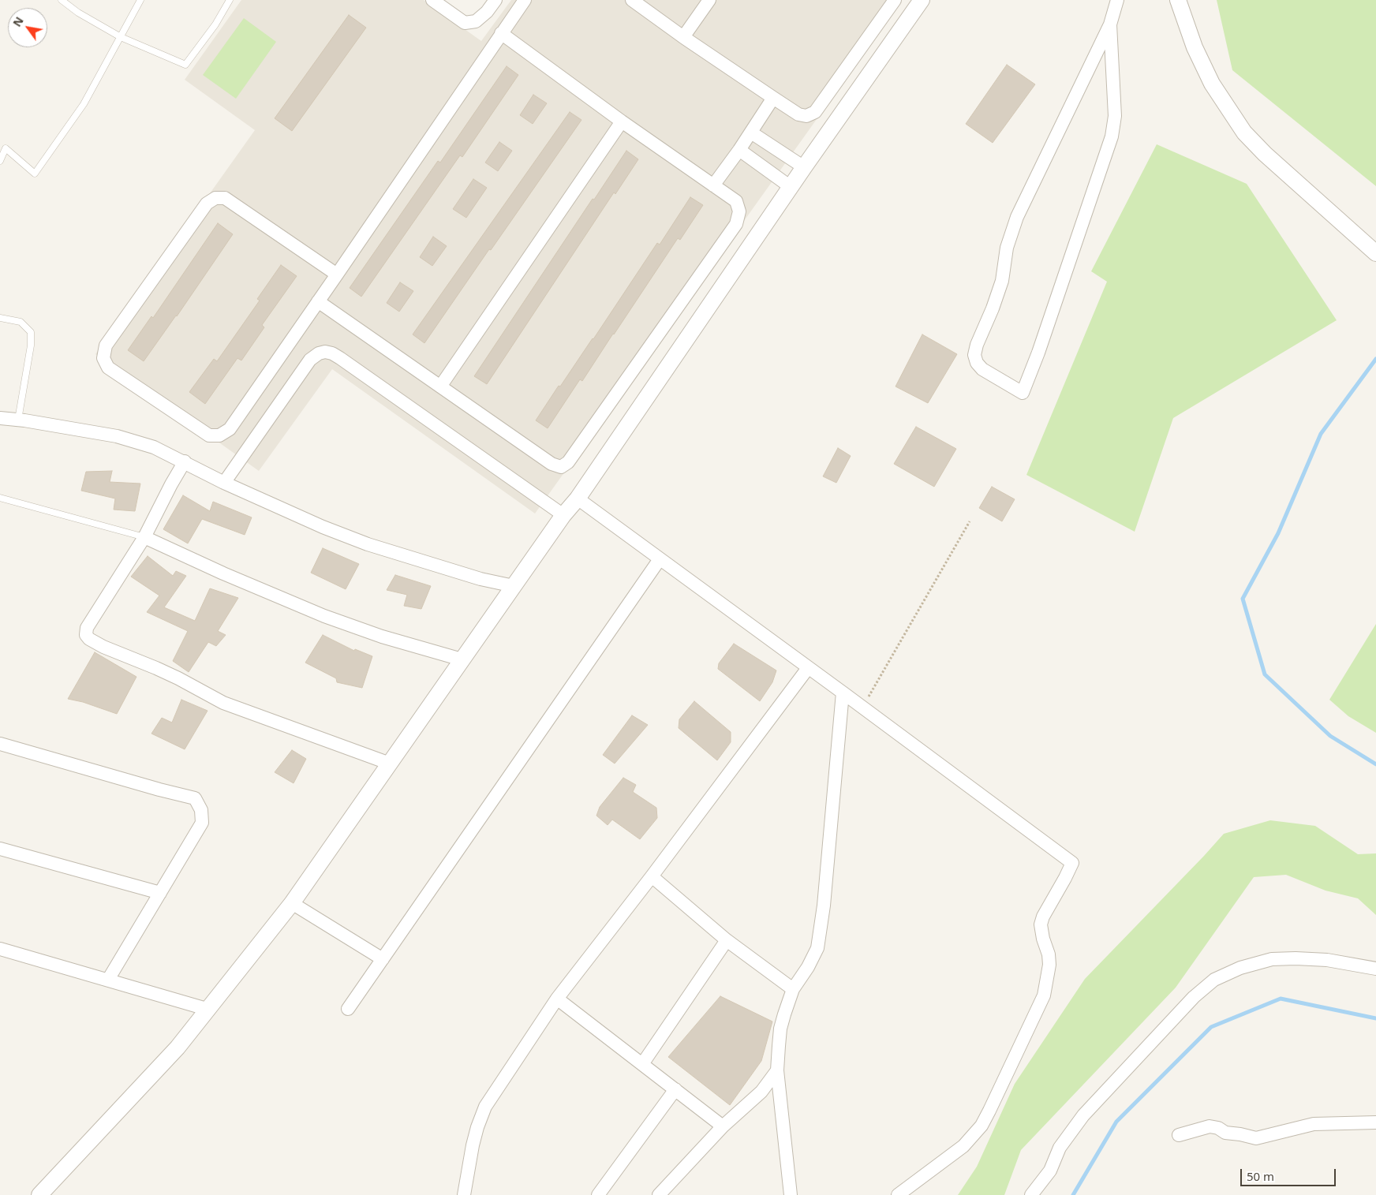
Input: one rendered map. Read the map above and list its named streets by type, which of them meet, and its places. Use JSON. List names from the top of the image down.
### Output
{
  "scale_bar": "50 m",
  "north": "top left"
}
